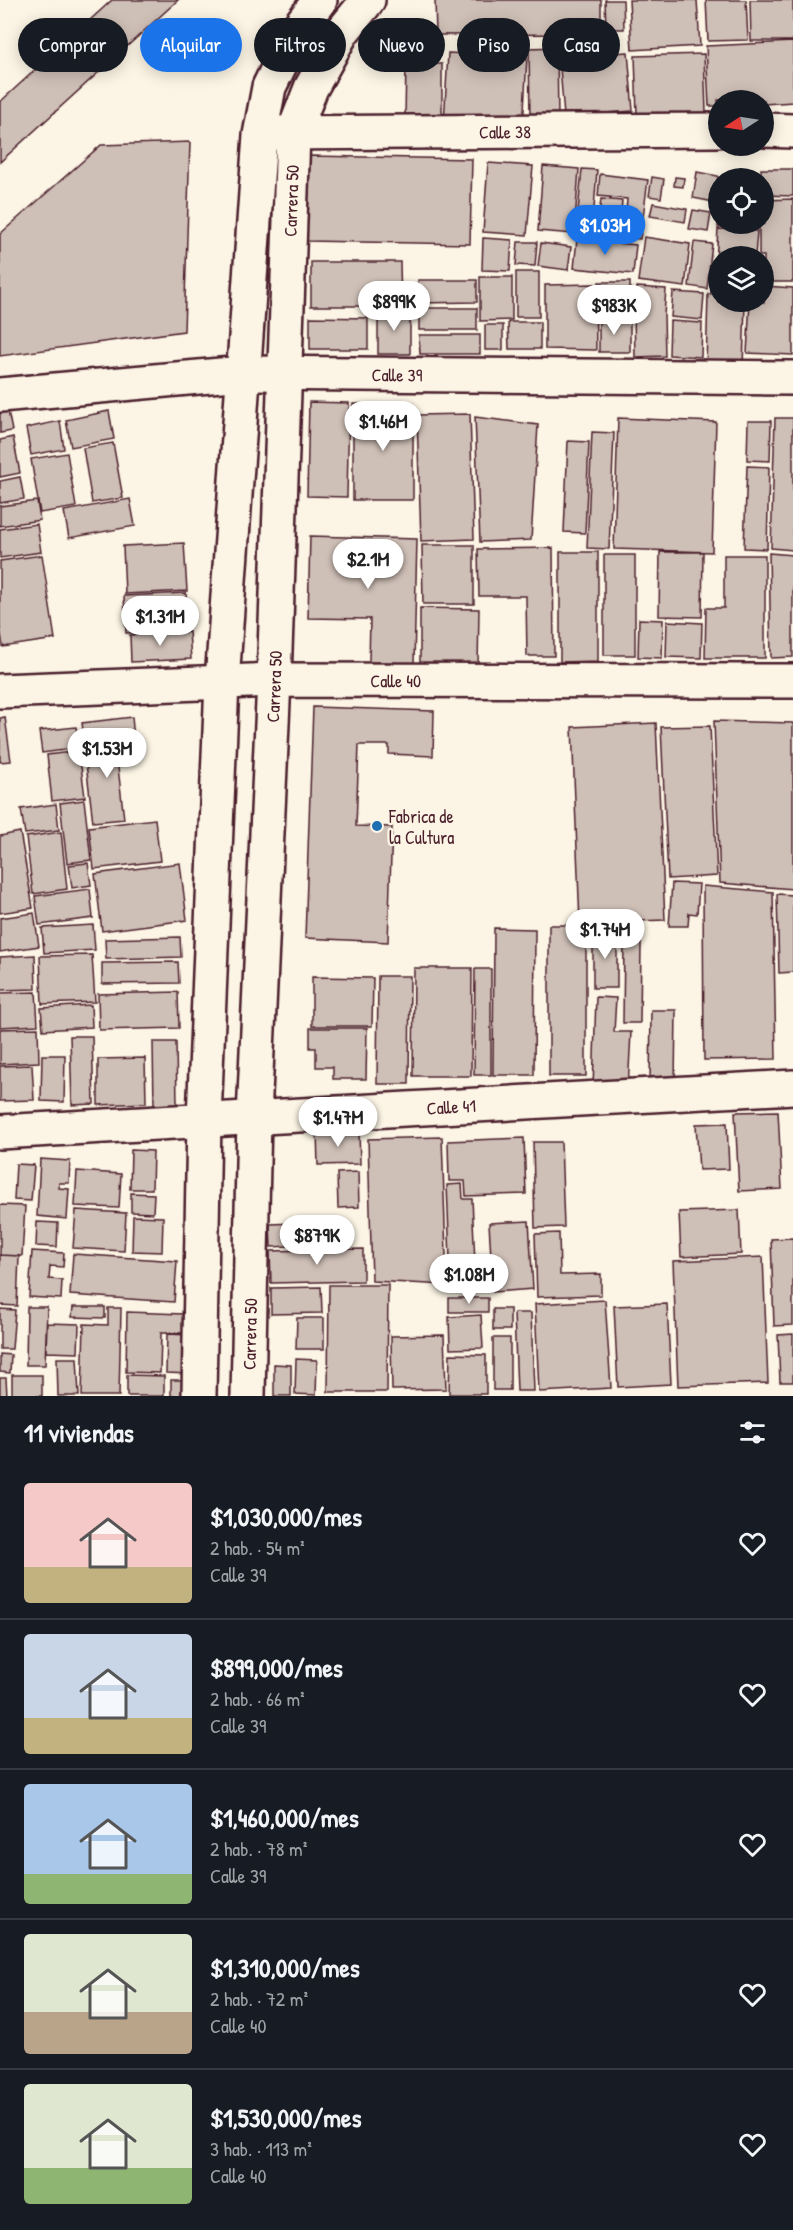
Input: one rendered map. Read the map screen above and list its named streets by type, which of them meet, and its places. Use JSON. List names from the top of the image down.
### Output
{
  "streets": {
    "street": [
      "Calle 38",
      "Carrera 50",
      "Calle 39",
      "Calle 40",
      "Calle 41"
    ]
  },
  "crossings": [
    ["Calle 38", "Carrera 50"],
    ["Carrera 50", "Calle 39"],
    ["Carrera 50", "Calle 40"],
    ["Carrera 50", "Calle 41"]
  ],
  "places": ["Fabrica de la Cultura"],
  "north": "left",
  "page": {
    "chip": [
      "Comprar",
      "Alquilar",
      "Filtros",
      "Nuevo",
      "Piso",
      "Casa"
    ],
    "price": [
      "$1.03M",
      "$899K",
      "$983K",
      "$1.46M",
      "$2.1M",
      "$1.31M",
      "$1.53M",
      "$1.74M",
      "$1.47M",
      "$879K",
      "$1.08M"
    ],
    "heading": "11 viviendas",
    "list": [
      {
        "name": "$1,030,000/mes",
        "note": "2 hab. · 54 m² · Calle 39"
      },
      {
        "name": "$899,000/mes",
        "note": "2 hab. · 66 m² · Calle 39"
      },
      {
        "name": "$1,460,000/mes",
        "note": "2 hab. · 78 m² · Calle 39"
      },
      {
        "name": "$1,310,000/mes",
        "note": "2 hab. · 72 m² · Calle 40"
      },
      {
        "name": "$1,530,000/mes",
        "note": "3 hab. · 113 m² · Calle 40"
      }
    ]
  }
}
